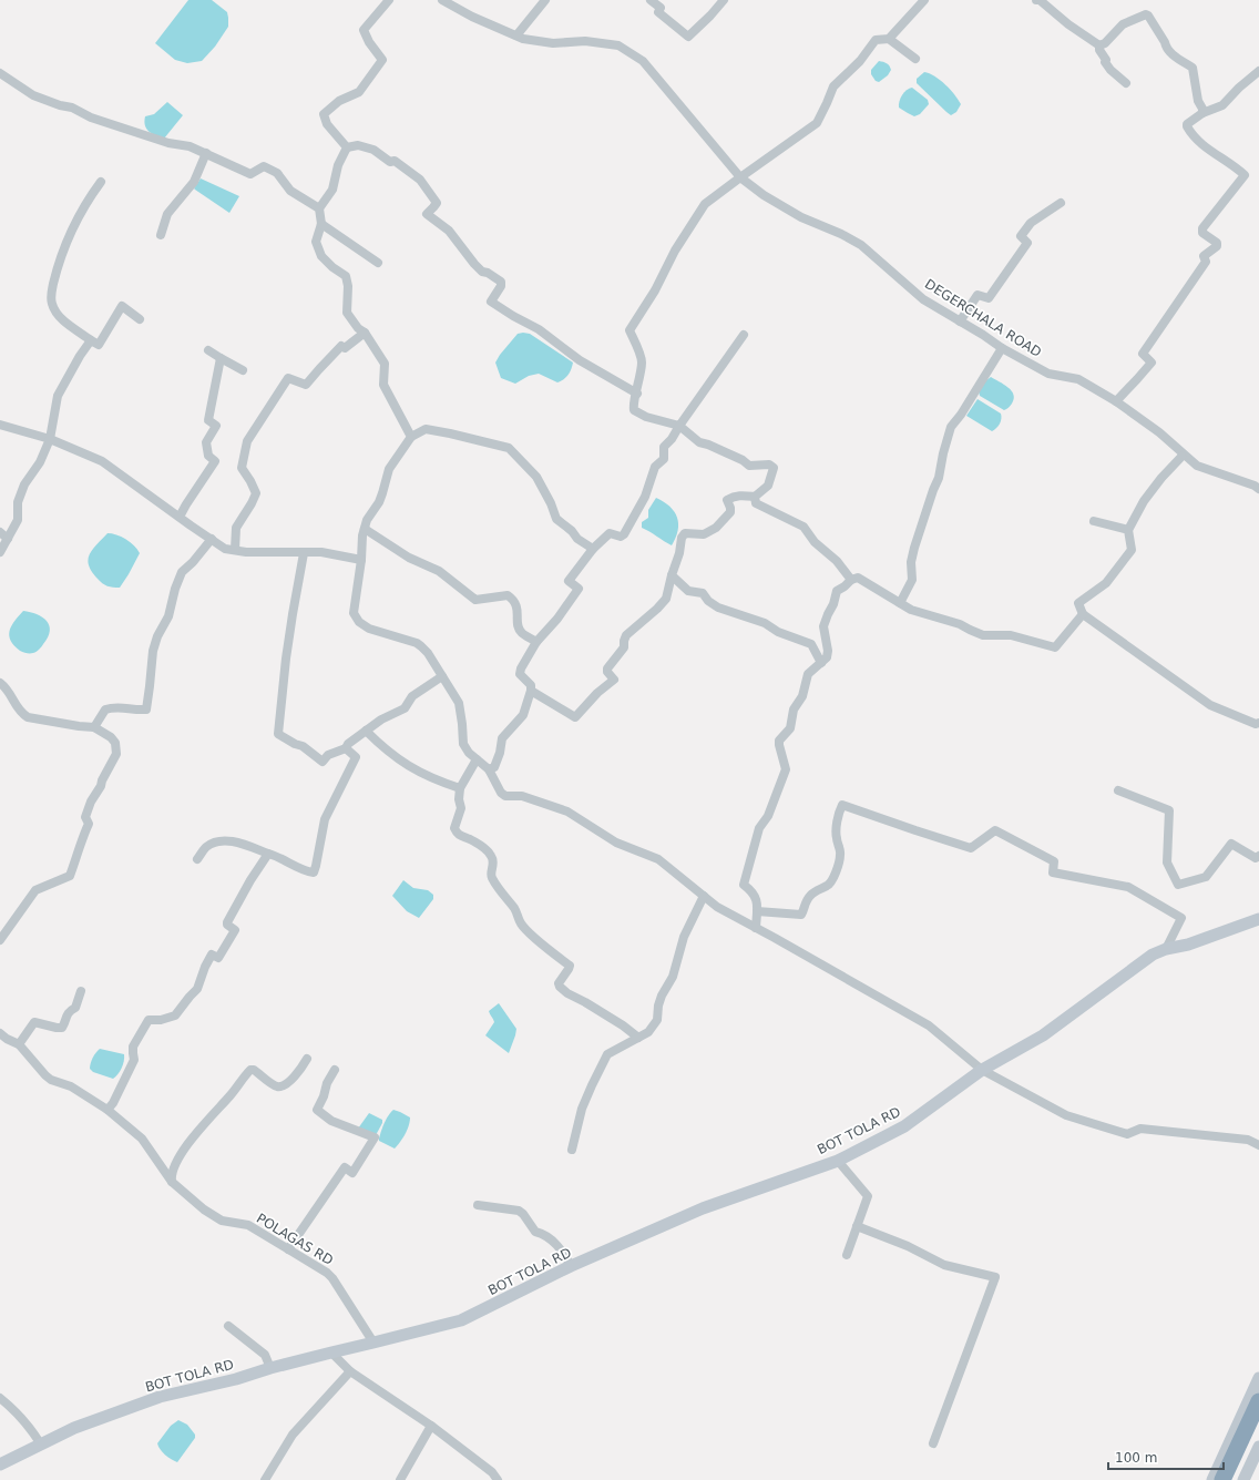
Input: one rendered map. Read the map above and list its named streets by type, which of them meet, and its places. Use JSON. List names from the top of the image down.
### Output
{
  "streets": {
    "main road": ["BOT TOLA RD"],
    "street": ["DEGERCHALA ROAD", "POLAGAS RD"]
  },
  "crossings": [
    ["BOT TOLA RD", "POLAGAS RD"]
  ],
  "scale_bar": "100 m"
}
